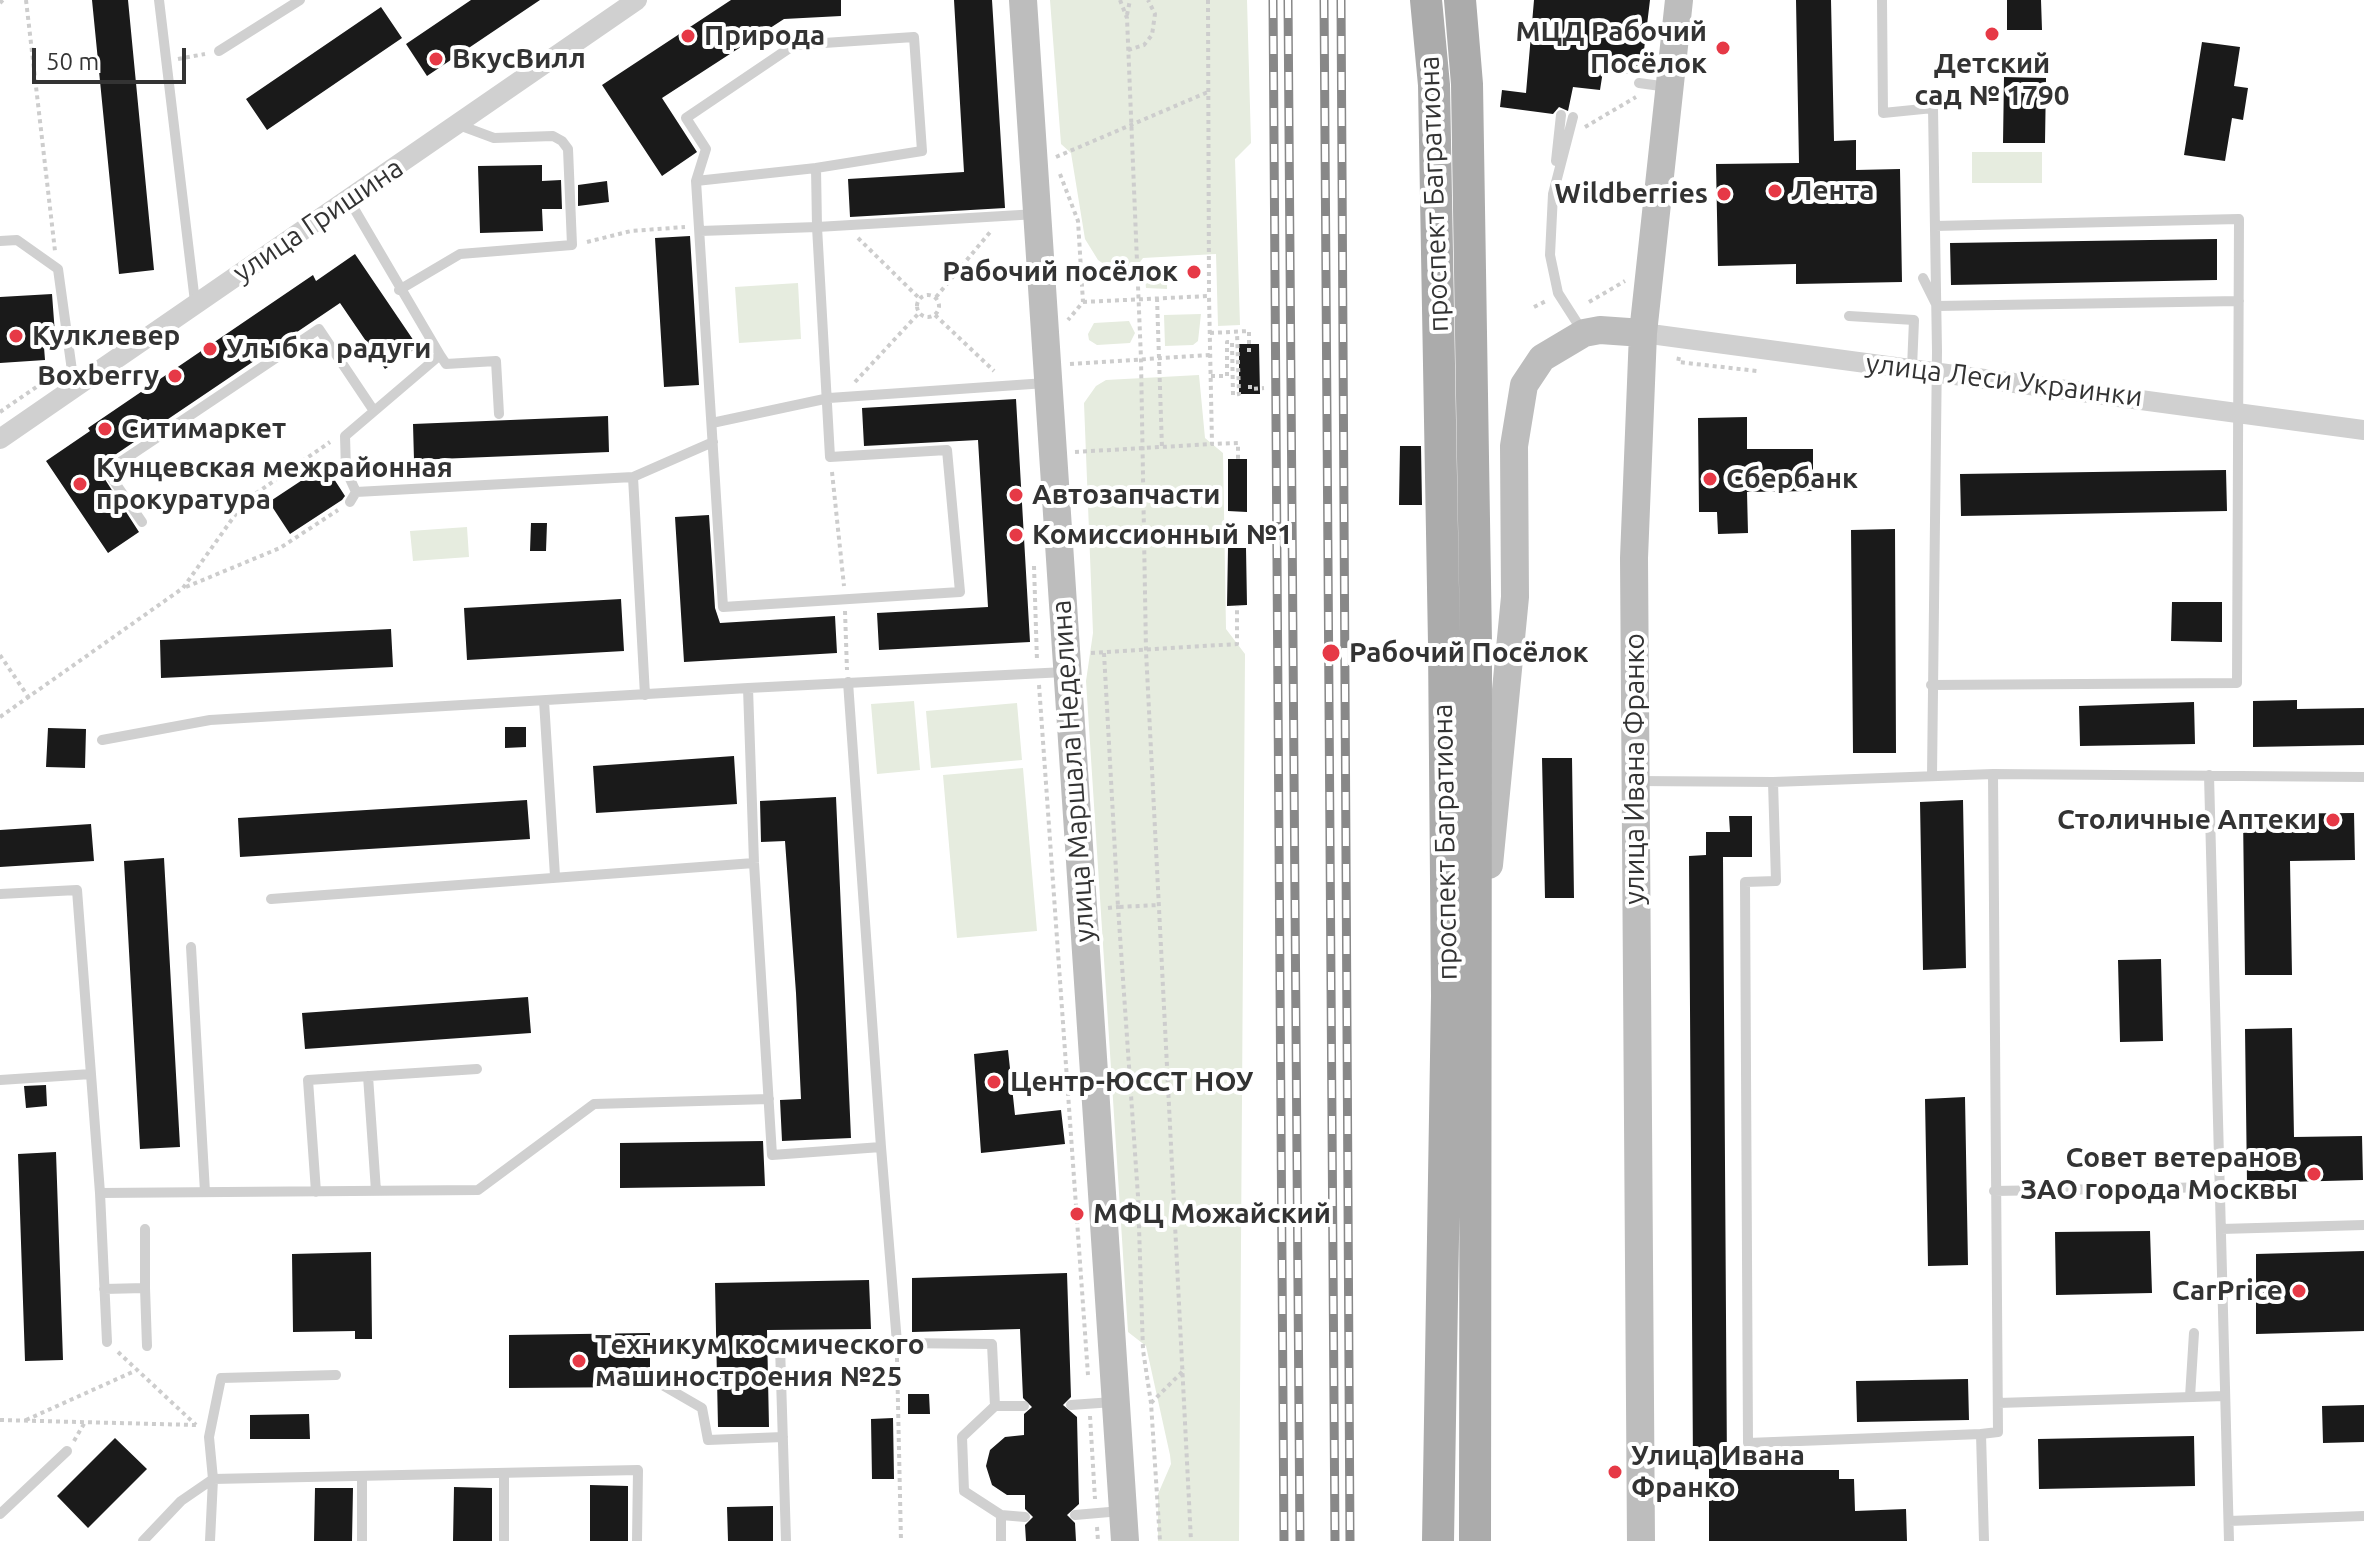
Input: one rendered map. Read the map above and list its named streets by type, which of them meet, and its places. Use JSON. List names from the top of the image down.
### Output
{
  "streets": {
    "main road": ["проспект Багратиона"],
    "street": [
      "улица Гришина",
      "улица Леси Украинки",
      "улица Ивана Франко",
      "улица Маршала Неделина"
    ]
  },
  "crossings": [
    ["улица Леси Украинки", "улица Ивана Франко"]
  ],
  "places": [
    "Детский сад № 1790",
    "Природа",
    "МЦД Рабочий Посёлок",
    "ВкусВилл",
    "Лента",
    "Wildberries",
    "Рабочий посёлок",
    "Кулклевер",
    "Улыбка радуги",
    "Boxberry",
    "Ситимаркет",
    "Сбербанк",
    "Кунцевская межрайонная прокуратура",
    "Автозапчасти",
    "Комиссионный №1",
    "Рабочий Посёлок",
    "Столичные Аптеки",
    "Центр-ЮССТ НОУ",
    "Совет ветеранов ЗАО города Москвы",
    "МФЦ Можайский",
    "CarPrice",
    "Техникум космического машиностроения №25",
    "Улица Ивана Франко"
  ],
  "scale_bar": "50 m"
}
